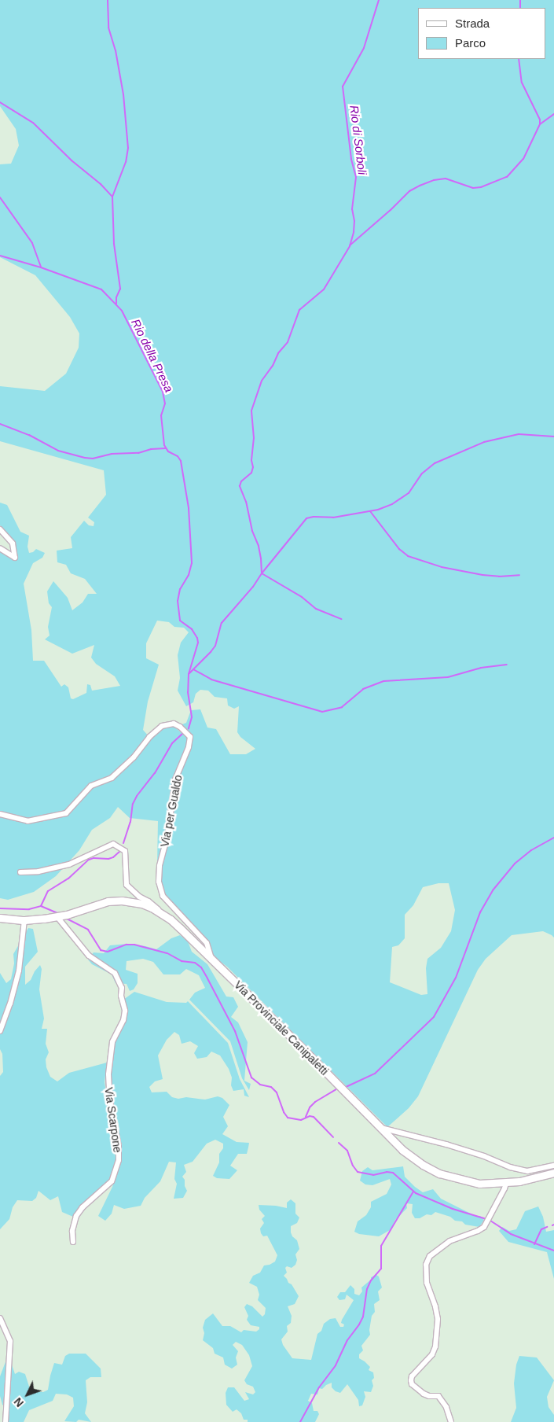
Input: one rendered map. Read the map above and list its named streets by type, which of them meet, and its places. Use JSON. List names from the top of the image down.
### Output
{
  "streets": {
    "main road": ["Via Provinciale Canipaletti"],
    "street": ["Via per Gualdo", "Via Scarpone"]
  },
  "crossings": [
    ["Via per Gualdo", "Via Provinciale Canipaletti"],
    ["Via Provinciale Canipaletti", "Via Scarpone"]
  ],
  "water": ["Rio di Sorboli", "Rio della Presa"],
  "legend": ["Strada", "Parco"],
  "north": "bottom left"
}
